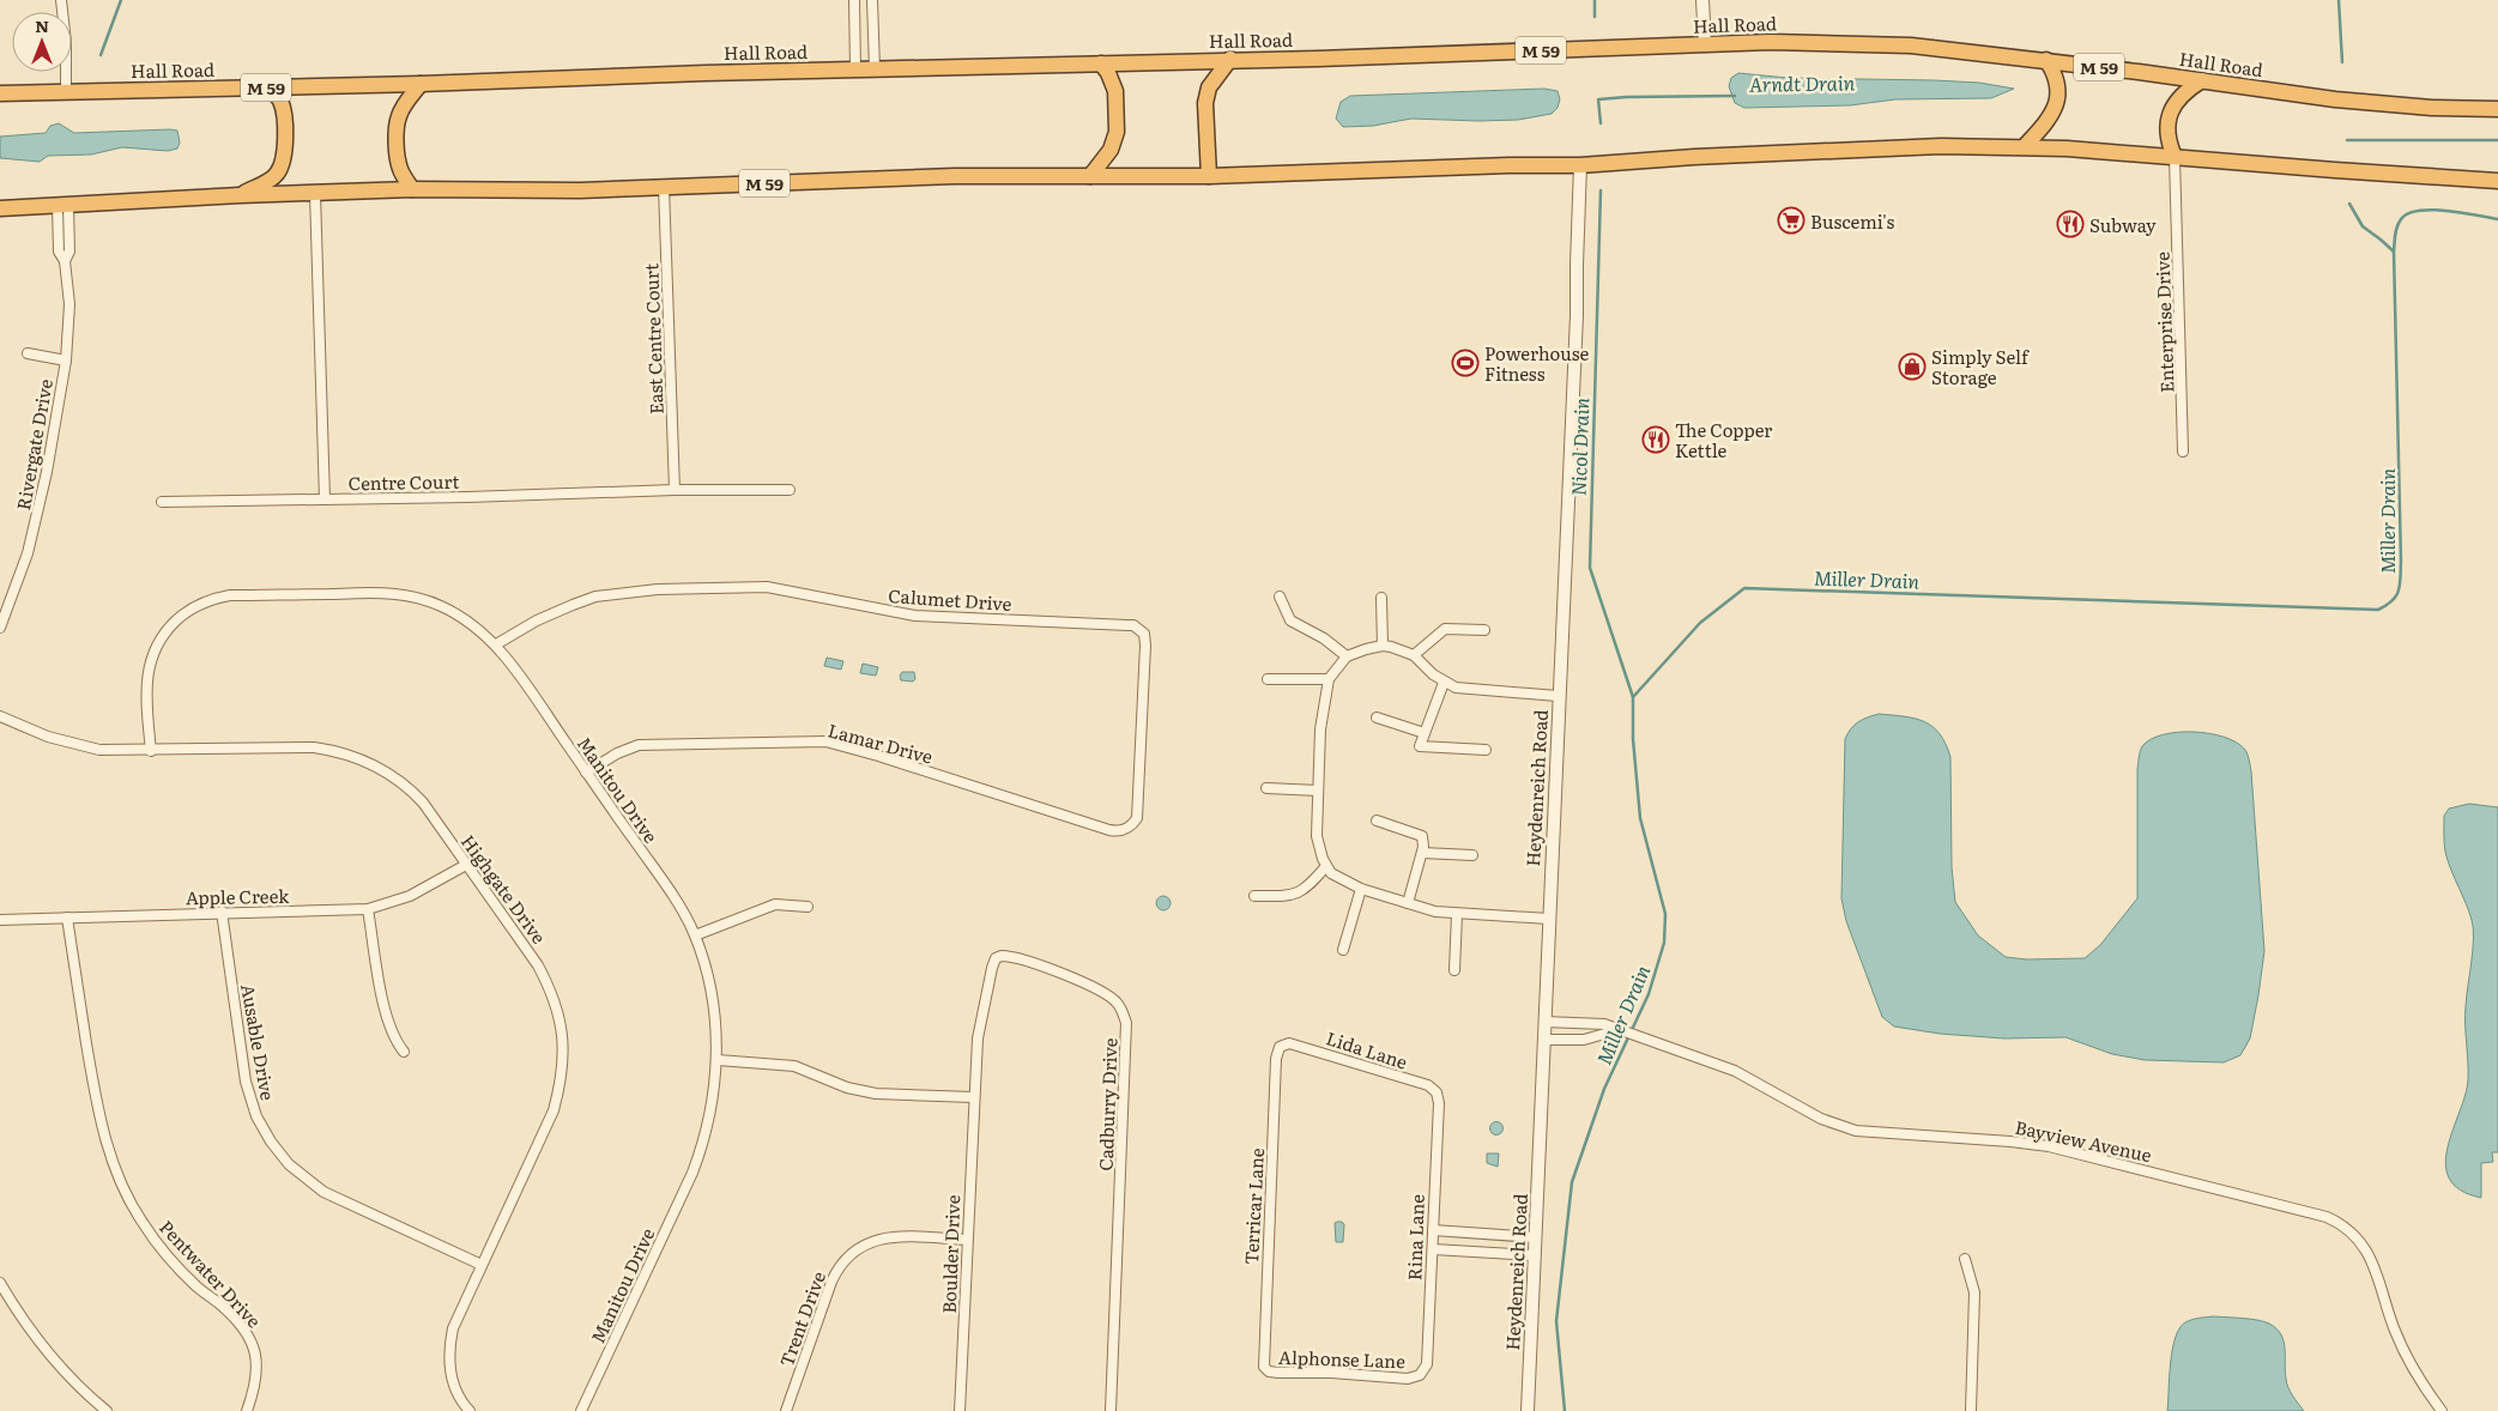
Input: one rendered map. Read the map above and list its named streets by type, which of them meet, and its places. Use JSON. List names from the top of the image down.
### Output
{
  "streets": {
    "highway": ["Hall Road", "M 59"],
    "street": [
      "Enterprise Drive",
      "East Centre Court",
      "Rivergate Drive",
      "Centre Court",
      "Calumet Drive",
      "Lamar Drive",
      "Heydenreich Road",
      "Manitou Drive",
      "Highgate Drive",
      "Apple Creek",
      "Ausable Drive",
      "Lida Lane",
      "Cadburry Drive",
      "Bayview Avenue",
      "Terricar Lane",
      "Rina Lane",
      "Boulder Drive",
      "Pentwater Drive",
      "Trent Drive",
      "Alphonse Lane"
    ]
  },
  "crossings": [
    ["M 59", "Enterprise Drive"],
    ["M 59", "East Centre Court"],
    ["M 59", "Rivergate Drive"],
    ["M 59", "Centre Court"],
    ["M 59", "Heydenreich Road"],
    ["East Centre Court", "Centre Court"],
    ["Calumet Drive", "Lamar Drive"],
    ["Calumet Drive", "Manitou Drive"],
    ["Lamar Drive", "Manitou Drive"],
    ["Heydenreich Road", "Bayview Avenue"],
    ["Manitou Drive", "Highgate Drive"],
    ["Highgate Drive", "Apple Creek"],
    ["Highgate Drive", "Ausable Drive"],
    ["Apple Creek", "Ausable Drive"],
    ["Apple Creek", "Pentwater Drive"],
    ["Lida Lane", "Terricar Lane"],
    ["Lida Lane", "Rina Lane"],
    ["Cadburry Drive", "Boulder Drive"],
    ["Terricar Lane", "Alphonse Lane"],
    ["Rina Lane", "Alphonse Lane"],
    ["Boulder Drive", "Trent Drive"]
  ],
  "water": ["Arndt Drain", "Nicol Drain", "Miller Drain"],
  "places": {
    "supermarket": ["Buscemi's"],
    "restaurant": ["Subway", "The Copper Kettle"],
    "sports": ["Powerhouse Fitness"],
    "shop": ["Simply Self Storage"]
  },
  "north": "top"
}
